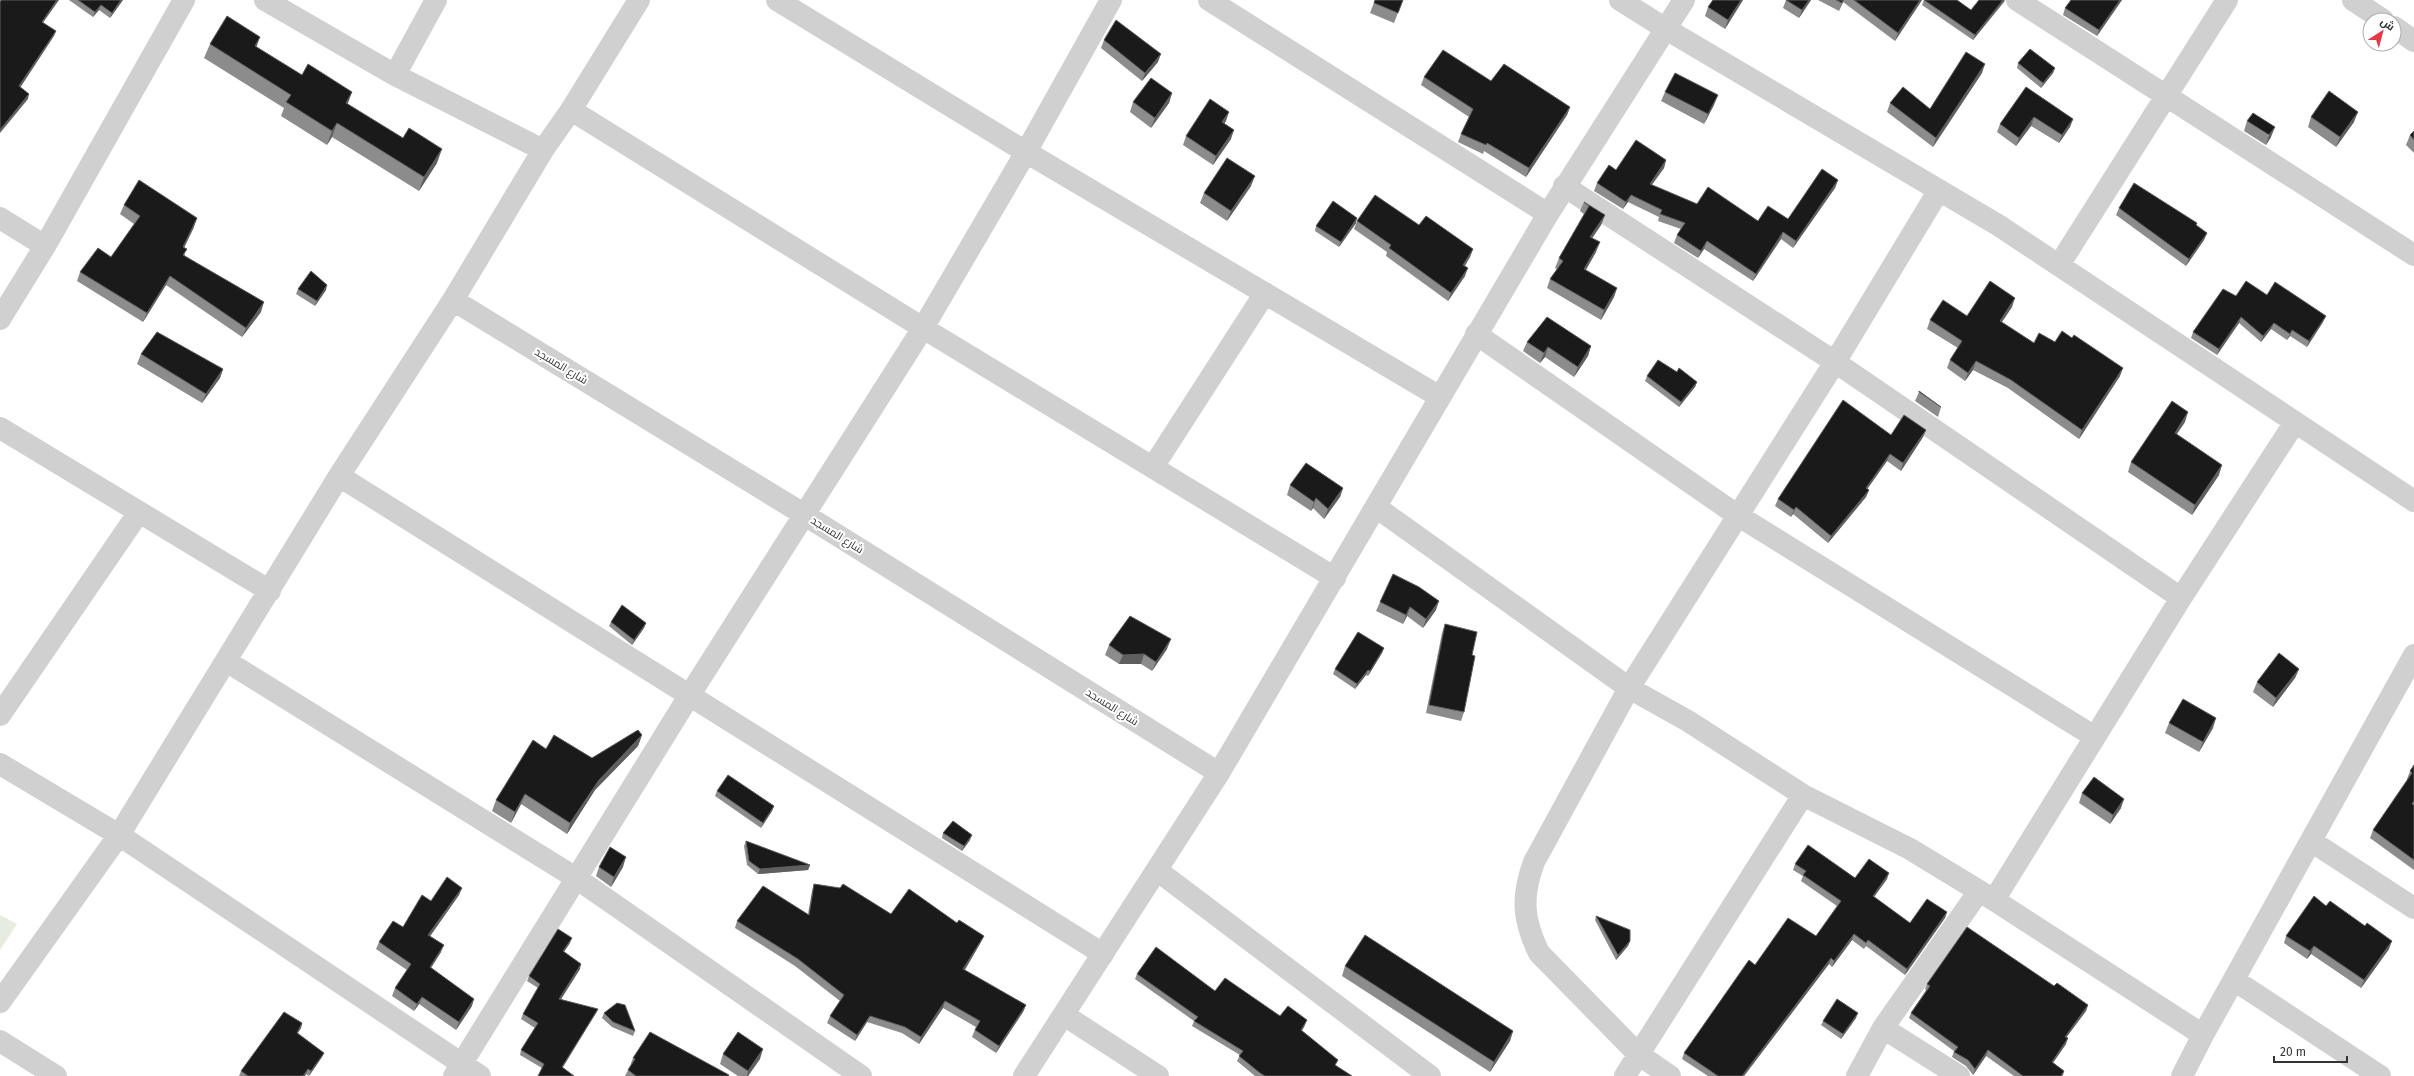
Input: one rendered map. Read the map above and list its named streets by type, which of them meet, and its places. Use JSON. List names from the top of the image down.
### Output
{
  "streets": {
    "street": ["شارع المسجد"]
  },
  "scale_bar": "20 m",
  "north": "top right"
}
